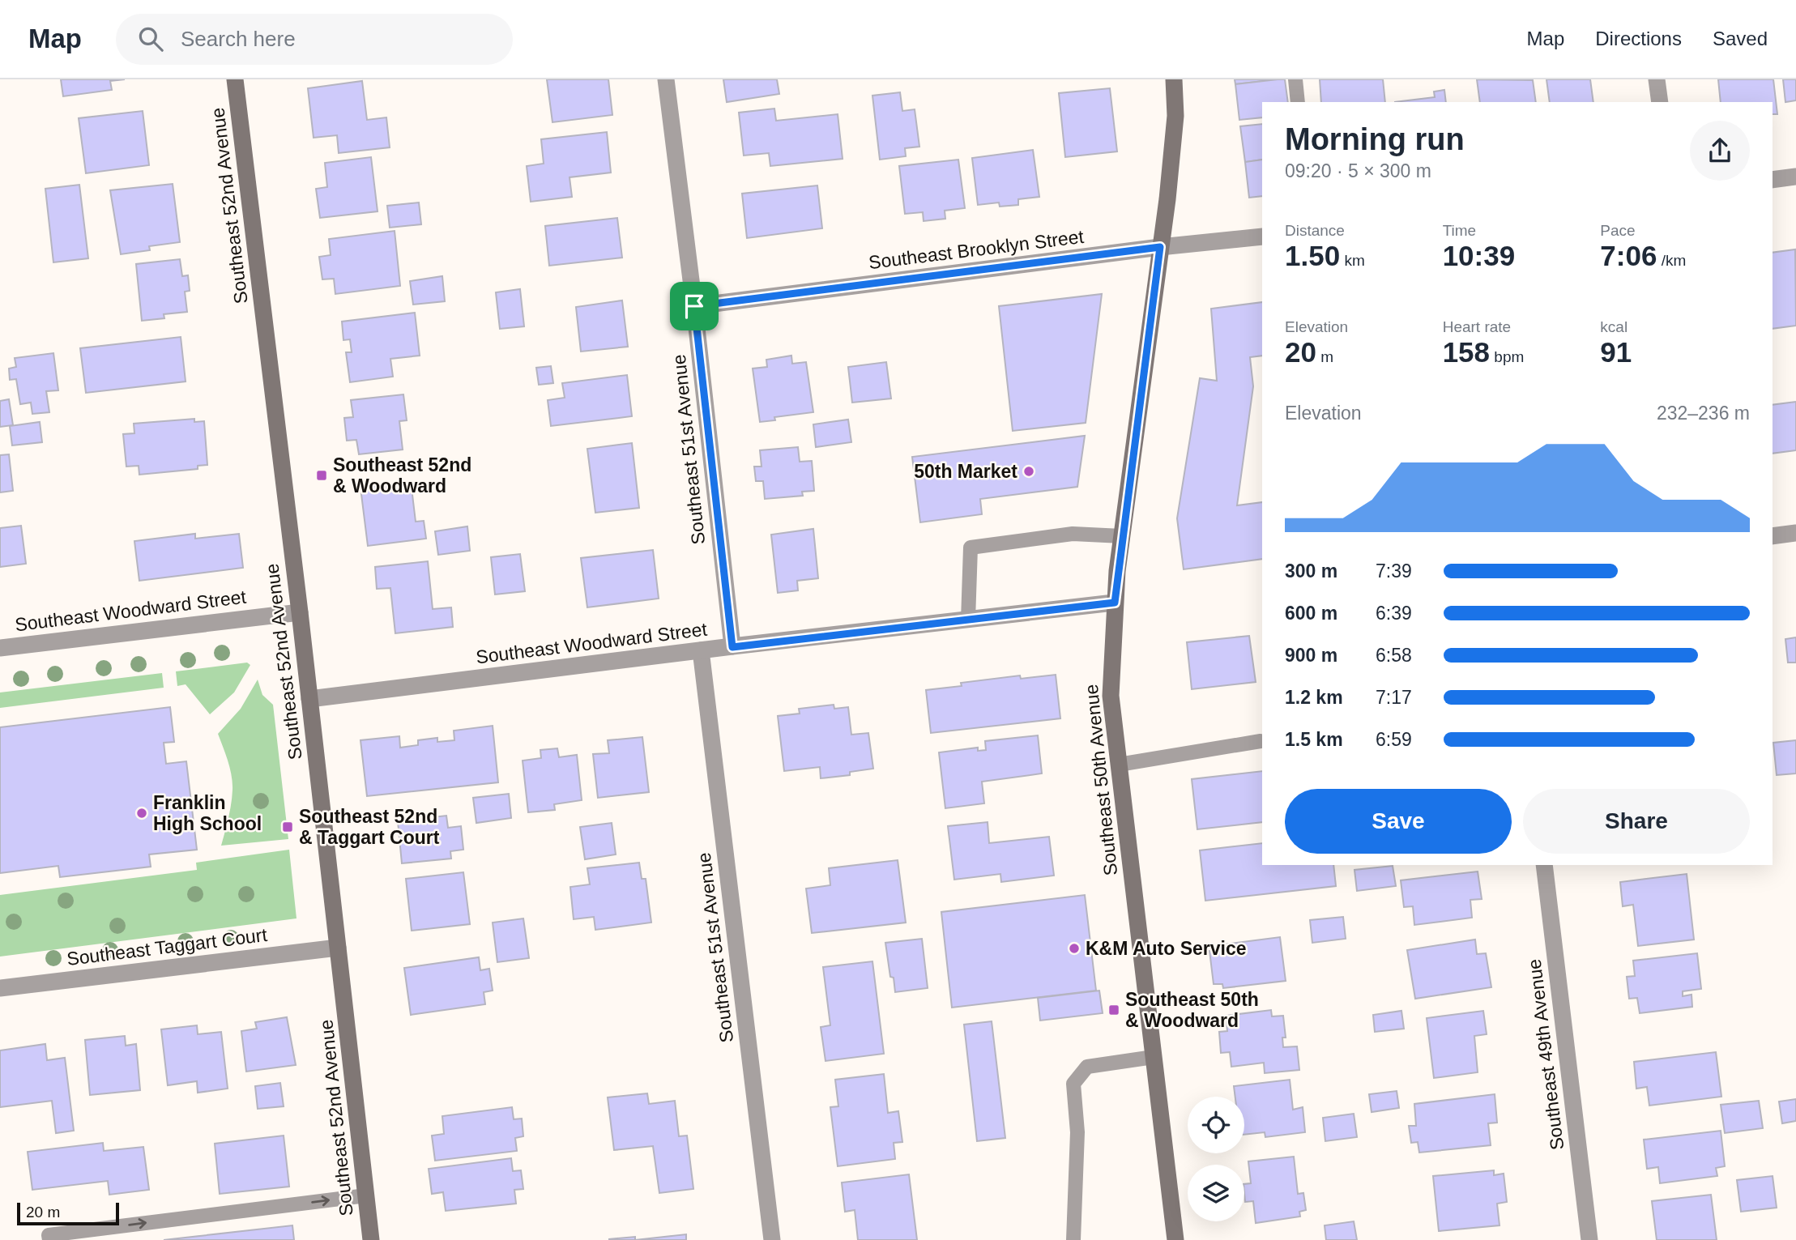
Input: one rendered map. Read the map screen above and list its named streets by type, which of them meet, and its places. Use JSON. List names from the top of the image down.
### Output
{
  "streets": {
    "main road": ["Southeast 52nd Avenue", "Southeast 50th Avenue"],
    "street": [
      "Southeast Brooklyn Street",
      "Southeast 51st Avenue",
      "Southeast Woodward Street",
      "Southeast Taggart Court",
      "Southeast 49th Avenue"
    ]
  },
  "crossings": [
    ["Southeast 52nd Avenue", "Southeast Woodward Street"],
    ["Southeast 52nd Avenue", "Southeast Taggart Court"],
    ["Southeast Brooklyn Street", "Southeast 51st Avenue"],
    ["Southeast Brooklyn Street", "Southeast 50th Avenue"],
    ["Southeast 51st Avenue", "Southeast Woodward Street"],
    ["Southeast Woodward Street", "Southeast 50th Avenue"]
  ],
  "places": {
    "other": ["50th Market", "Franklin High School", "K&M Auto Service"],
    "transit": ["Southeast 52nd & Woodward", "Southeast 52nd & Taggart Court", "Southeast 50th & Woodward"]
  },
  "scale_bar": "20 m",
  "page": {
    "header": "Map",
    "search": "Search here",
    "nav": ["Map", "Directions", "Saved"],
    "heading": ["Morning run", "09:20 · 5 × 300 m"],
    "stats": [
      ["Distance", "1.50 km"],
      ["Time", "10:39"],
      ["Pace", "7:06 /km"],
      ["Elevation", "20 m"],
      ["Heart rate", "158 bpm"],
      ["kcal", "91"]
    ],
    "chart": ["Elevation", "232–236 m"],
    "list": [
      {
        "name": "300 m",
        "note": "7:39"
      },
      {
        "name": "600 m",
        "note": "6:39"
      },
      {
        "name": "900 m",
        "note": "6:58"
      },
      {
        "name": "1.2 km",
        "note": "7:17"
      },
      {
        "name": "1.5 km",
        "note": "6:59"
      }
    ],
    "buttons": ["Save", "Share"],
    "scale": "20 m"
  }
}
